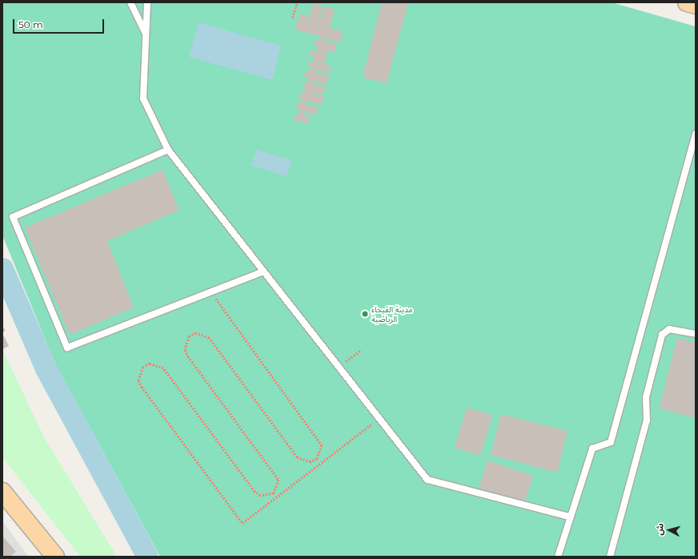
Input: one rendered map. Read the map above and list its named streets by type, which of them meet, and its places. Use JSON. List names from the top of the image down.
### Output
{
  "places": ["مدينة الفيحاء الرياضية"],
  "scale_bar": "50 m",
  "north": "left"
}
